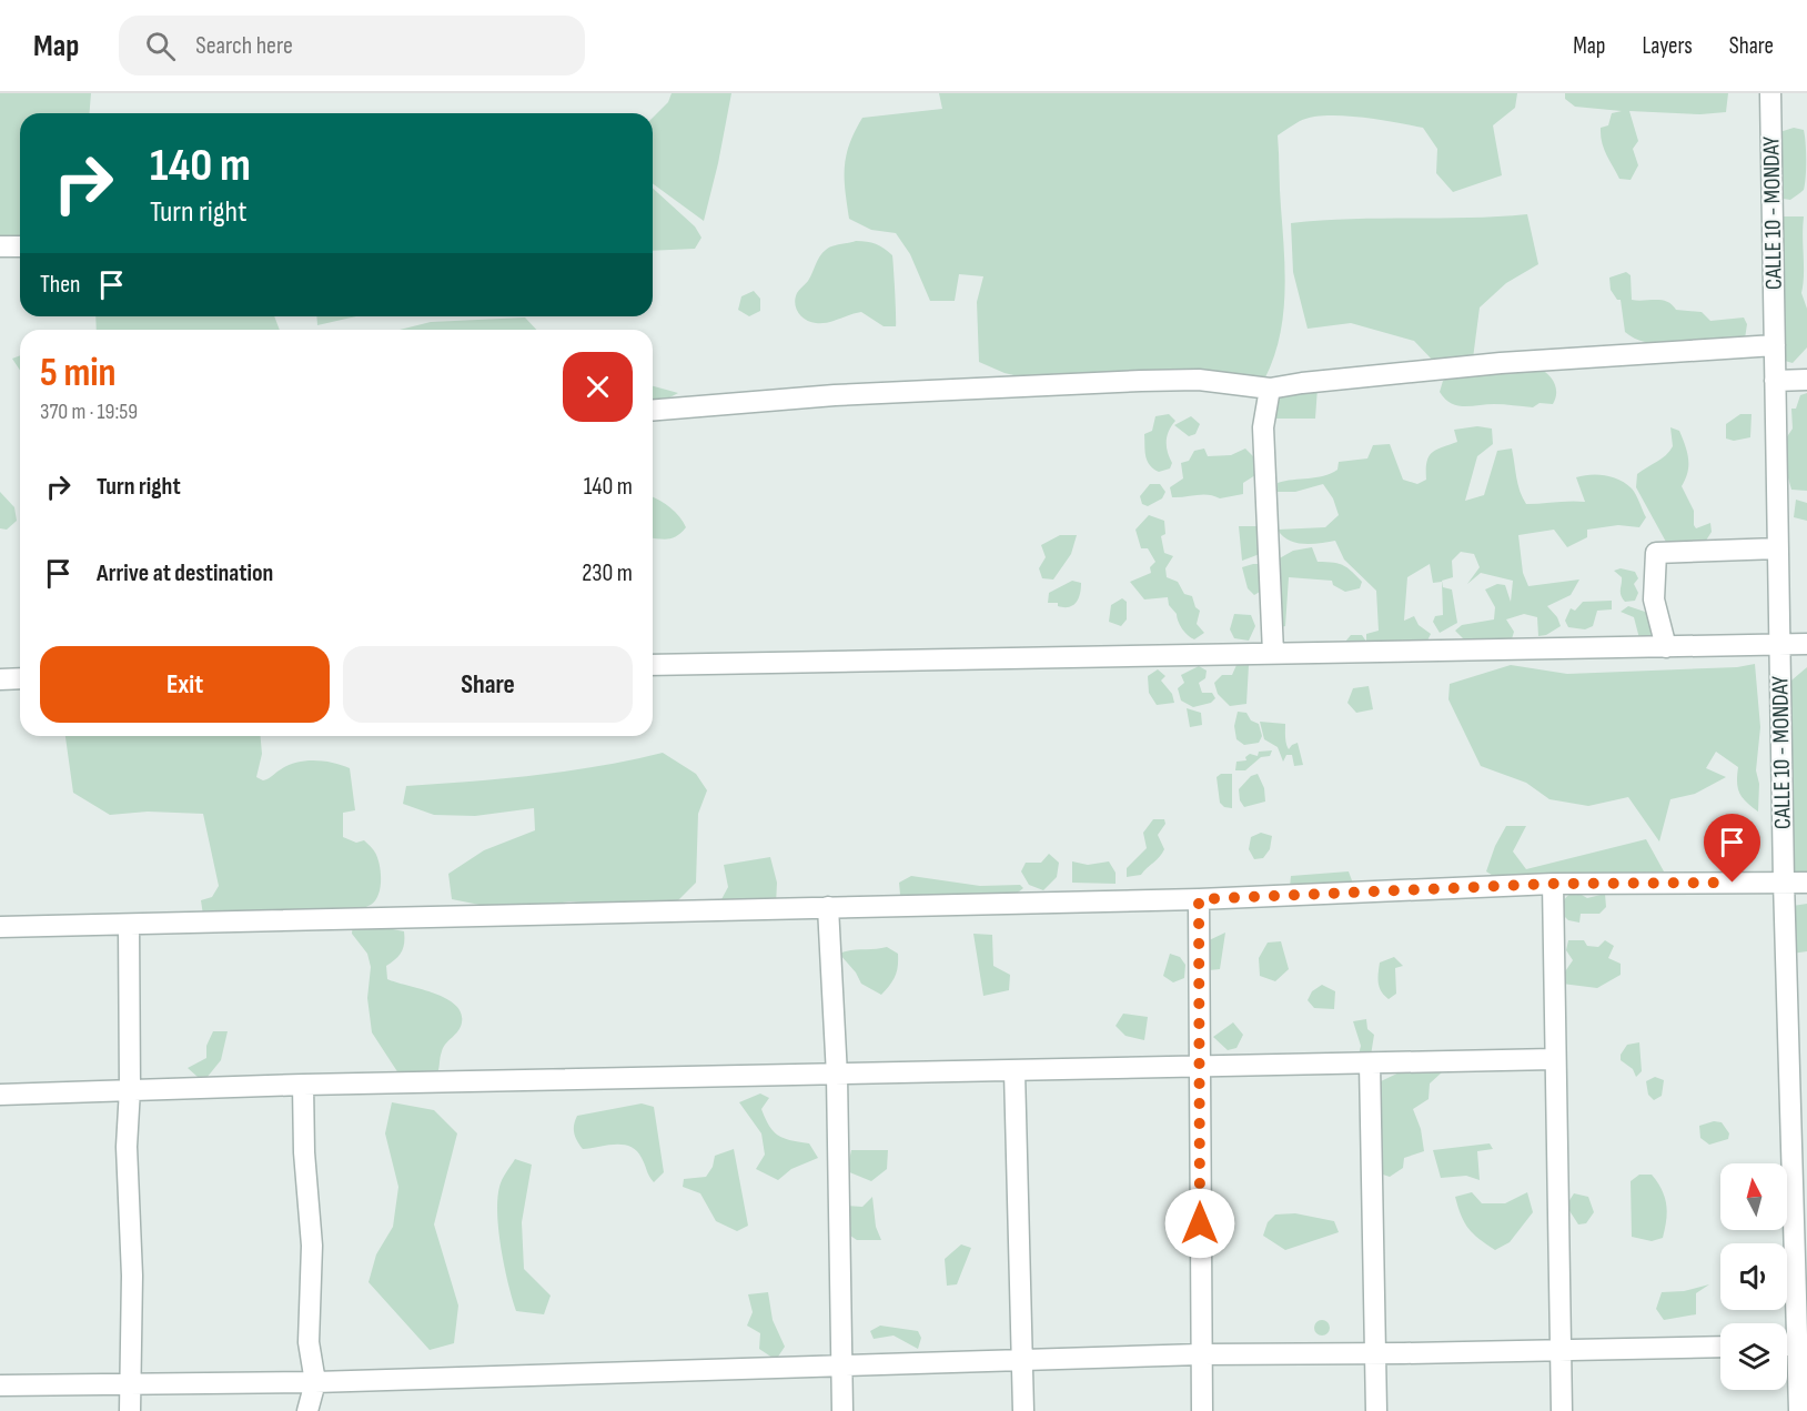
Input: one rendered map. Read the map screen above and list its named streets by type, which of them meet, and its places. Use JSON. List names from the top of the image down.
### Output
{
  "streets": {
    "street": ["CALLE 10 - MONDAY"]
  },
  "north": "top",
  "page": {
    "header": "Map",
    "search": "Search here",
    "nav": ["Map", "Layers", "Share"],
    "turn": ["140 m", "Turn right"],
    "then": "Then",
    "heading": ["5 min", "370 m · 19:59"],
    "list": [
      {
        "name": "Turn right",
        "value": "140 m"
      },
      {
        "name": "Arrive at destination",
        "value": "230 m"
      }
    ],
    "buttons": ["Exit", "Share"]
  }
}
